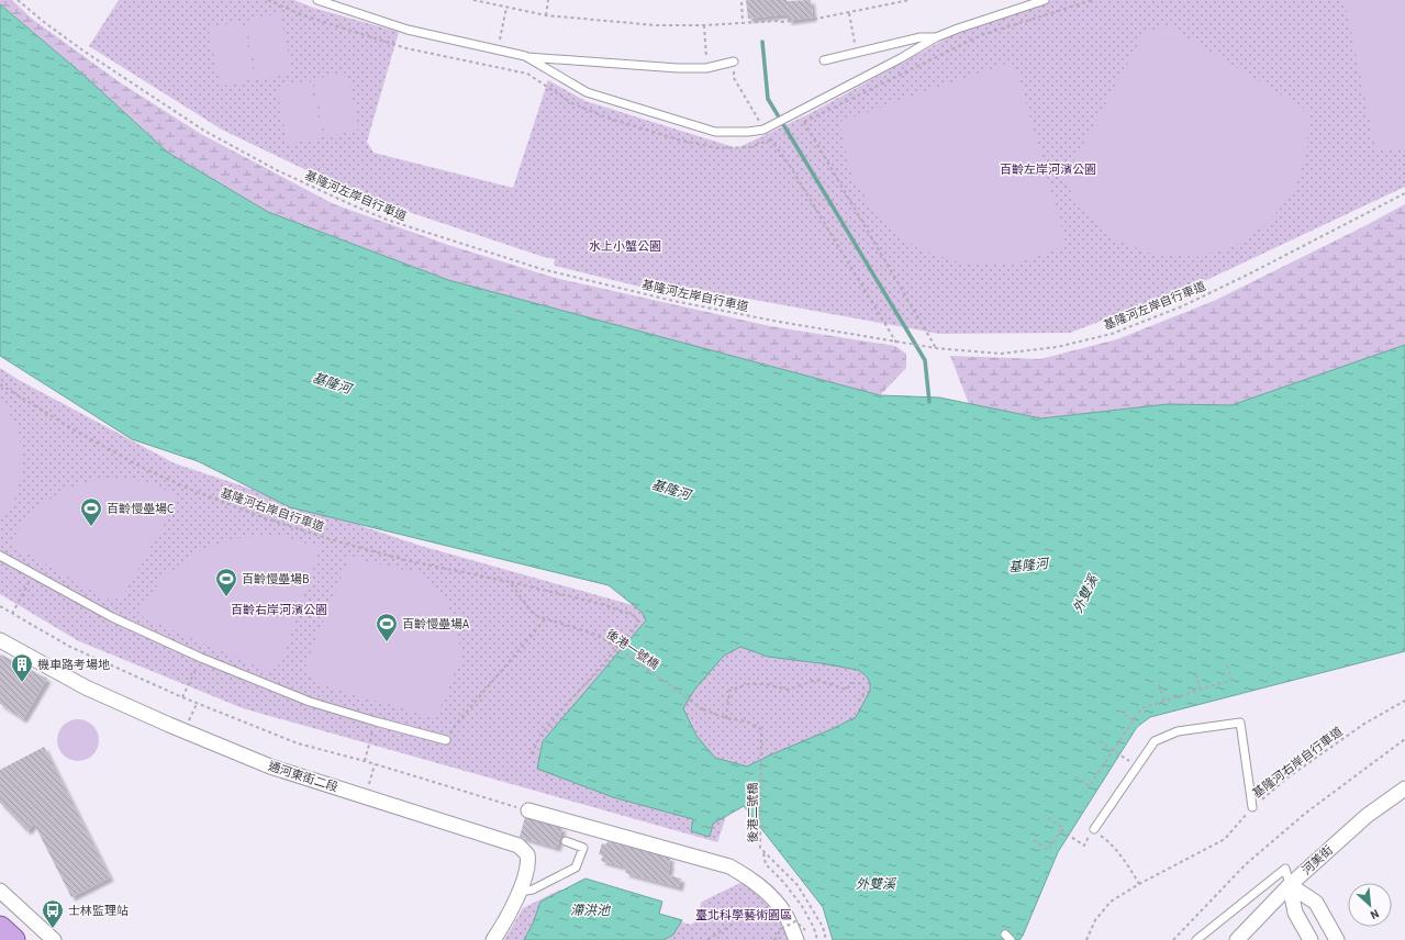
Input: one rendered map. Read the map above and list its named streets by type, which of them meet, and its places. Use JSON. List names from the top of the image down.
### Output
{
  "streets": {
    "street": ["通河東街二段", "河美街"],
    "path": [
      "基隆河左岸自行車道",
      "基隆河右岸自行車道",
      "後港一號橋",
      "後港二號橋"
    ]
  },
  "crossings": [
    ["後港一號橋", "後港二號橋"]
  ],
  "water": ["基隆河", "外雙溪", "滯洪池"],
  "parks": [
    "百齡左岸河濱公園",
    "水上小蟹公園",
    "百齡右岸河濱公園",
    "臺北科學藝術園區"
  ],
  "places": {
    "sports": ["百齡慢壘場C", "百齡慢壘場B", "百齡慢壘場A"],
    "building": ["機車路考場地"],
    "bus stop": ["士林監理站"]
  },
  "north": "bottom right"
}
